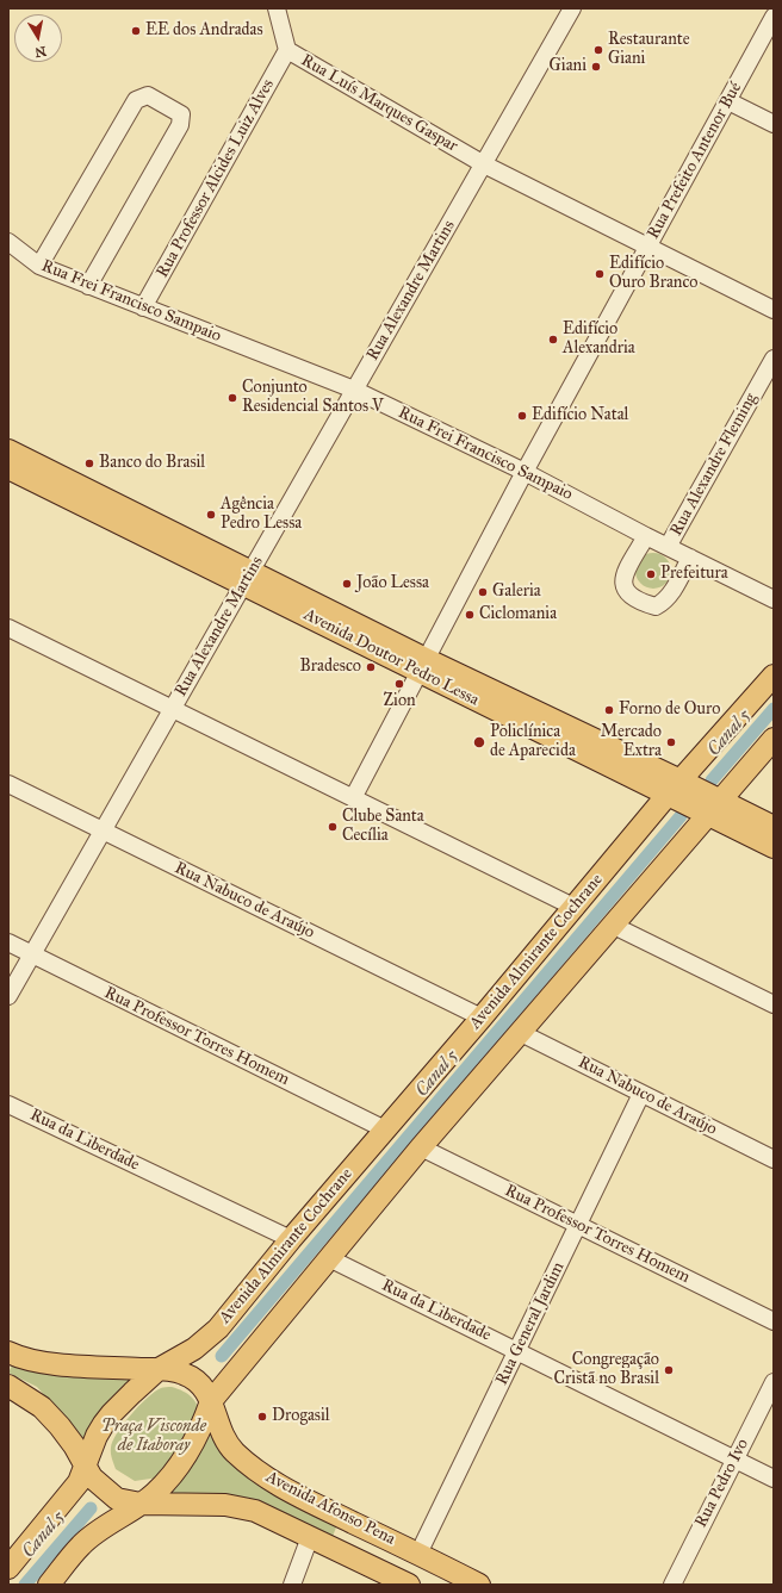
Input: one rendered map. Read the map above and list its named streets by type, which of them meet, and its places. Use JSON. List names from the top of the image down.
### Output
{
  "streets": {
    "main road": ["Avenida Doutor Pedro Lessa", "Avenida Almirante Cochrane", "Avenida Afonso Pena"],
    "street": [
      "Rua Luís Marques Gaspar",
      "Rua Prefeito Antenor Bué",
      "Rua Professor Alcides Luiz Alves",
      "Rua Alexandre Martins",
      "Rua Frei Francisco Sampaio",
      "Rua Alexandre Fleming",
      "Rua Nabuco de Araújo",
      "Rua Professor Torres Homem",
      "Rua da Liberdade",
      "Rua General Jardim",
      "Rua Pedro Ivo"
    ]
  },
  "crossings": [
    ["Rua Luís Marques Gaspar", "Rua Prefeito Antenor Bué"],
    ["Rua Luís Marques Gaspar", "Rua Professor Alcides Luiz Alves"],
    ["Rua Luís Marques Gaspar", "Rua Alexandre Martins"],
    ["Rua Prefeito Antenor Bué", "Rua Frei Francisco Sampaio"],
    ["Rua Prefeito Antenor Bué", "Avenida Doutor Pedro Lessa"],
    ["Rua Professor Alcides Luiz Alves", "Rua Frei Francisco Sampaio"],
    ["Rua Alexandre Martins", "Rua Frei Francisco Sampaio"],
    ["Rua Alexandre Martins", "Avenida Doutor Pedro Lessa"],
    ["Rua Alexandre Martins", "Rua Nabuco de Araújo"],
    ["Rua Alexandre Martins", "Rua Professor Torres Homem"],
    ["Rua Frei Francisco Sampaio", "Rua Alexandre Fleming"],
    ["Avenida Doutor Pedro Lessa", "Avenida Almirante Cochrane"],
    ["Rua Nabuco de Araújo", "Avenida Almirante Cochrane"],
    ["Rua Nabuco de Araújo", "Rua General Jardim"],
    ["Avenida Almirante Cochrane", "Rua Professor Torres Homem"],
    ["Avenida Almirante Cochrane", "Rua da Liberdade"],
    ["Avenida Almirante Cochrane", "Avenida Afonso Pena"],
    ["Rua Professor Torres Homem", "Rua General Jardim"],
    ["Rua da Liberdade", "Rua General Jardim"],
    ["Rua da Liberdade", "Rua Pedro Ivo"],
    ["Rua General Jardim", "Avenida Afonso Pena"]
  ],
  "water": ["Canal 5"],
  "parks": ["Praça Visconde de Itaboray"],
  "places": [
    "EE dos Andradas",
    "Restaurante Giani",
    "Giani",
    "Edifício Ouro Branco",
    "Edifício Alexandria",
    "Conjunto Residencial Santos V",
    "Edifício Natal",
    "Banco do Brasil",
    "Agência Pedro Lessa",
    "Prefeitura",
    "João Lessa",
    "Galeria",
    "Ciclomania",
    "Bradesco",
    "Zion",
    "Forno de Ouro",
    "Policlínica de Aparecida",
    "Mercado Extra",
    "Clube Santa Cecília",
    "Congregação Cristã no Brasil",
    "Drogasil"
  ],
  "north": "bottom"
}
